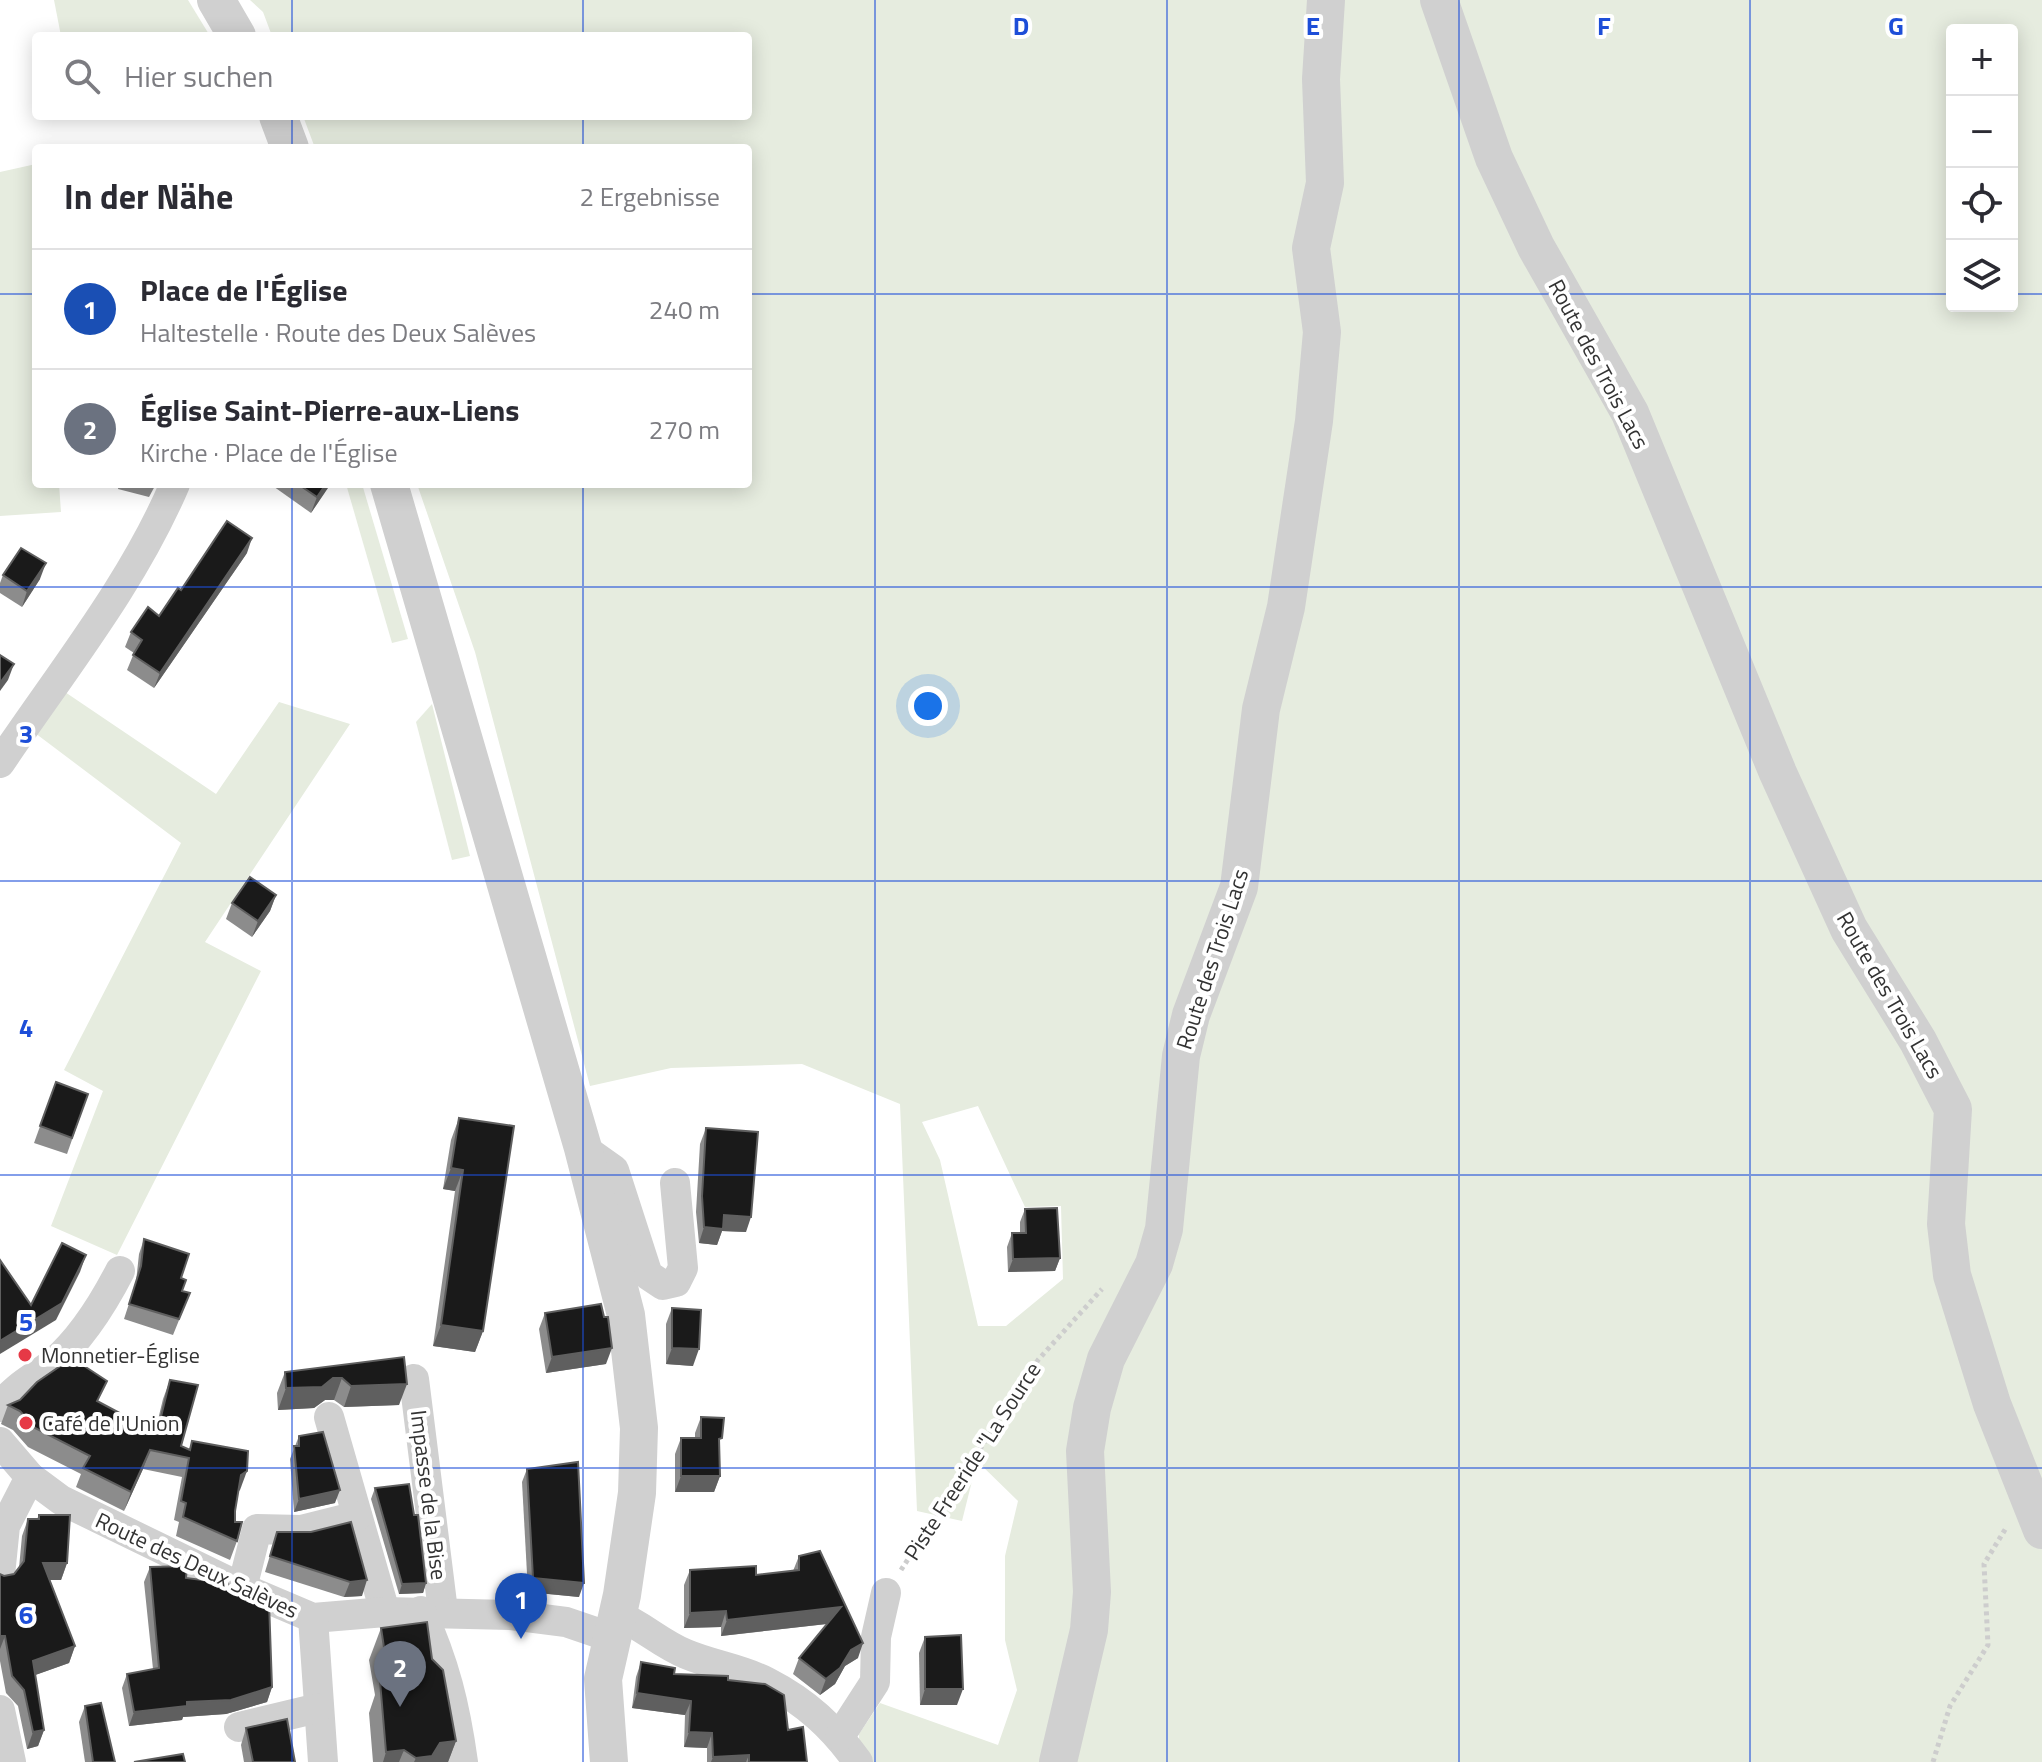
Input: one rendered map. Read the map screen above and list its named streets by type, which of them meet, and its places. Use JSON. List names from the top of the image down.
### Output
{
  "streets": {
    "street": ["Route des Trois Lacs", "Impasse de la Bise", "Route des Deux Salèves"],
    "path": ["Piste Freeride \"La Source"]
  },
  "crossings": [
    ["Impasse de la Bise", "Route des Deux Salèves"]
  ],
  "places": ["Monnetier-Église", "Café de l'Union"],
  "page": {
    "map_buttons": ["+", "−"],
    "search": "Hier suchen",
    "heading": ["In der Nähe", "2 Ergebnisse"],
    "list": [
      {
        "mark": "1",
        "name": "Place de l'Église",
        "note": "Haltestelle · Route des Deux Salèves",
        "value": "240 m"
      },
      {
        "mark": "2",
        "name": "Église Saint-Pierre-aux-Liens",
        "note": "Kirche · Place de l'Église",
        "value": "270 m"
      }
    ],
    "pins": ["1", "2"]
  },
  "grid": {
    "columns": [
      "D",
      "E",
      "F",
      "G"
    ],
    "rows": [
      "3",
      "4",
      "5",
      "6"
    ]
  }
}
